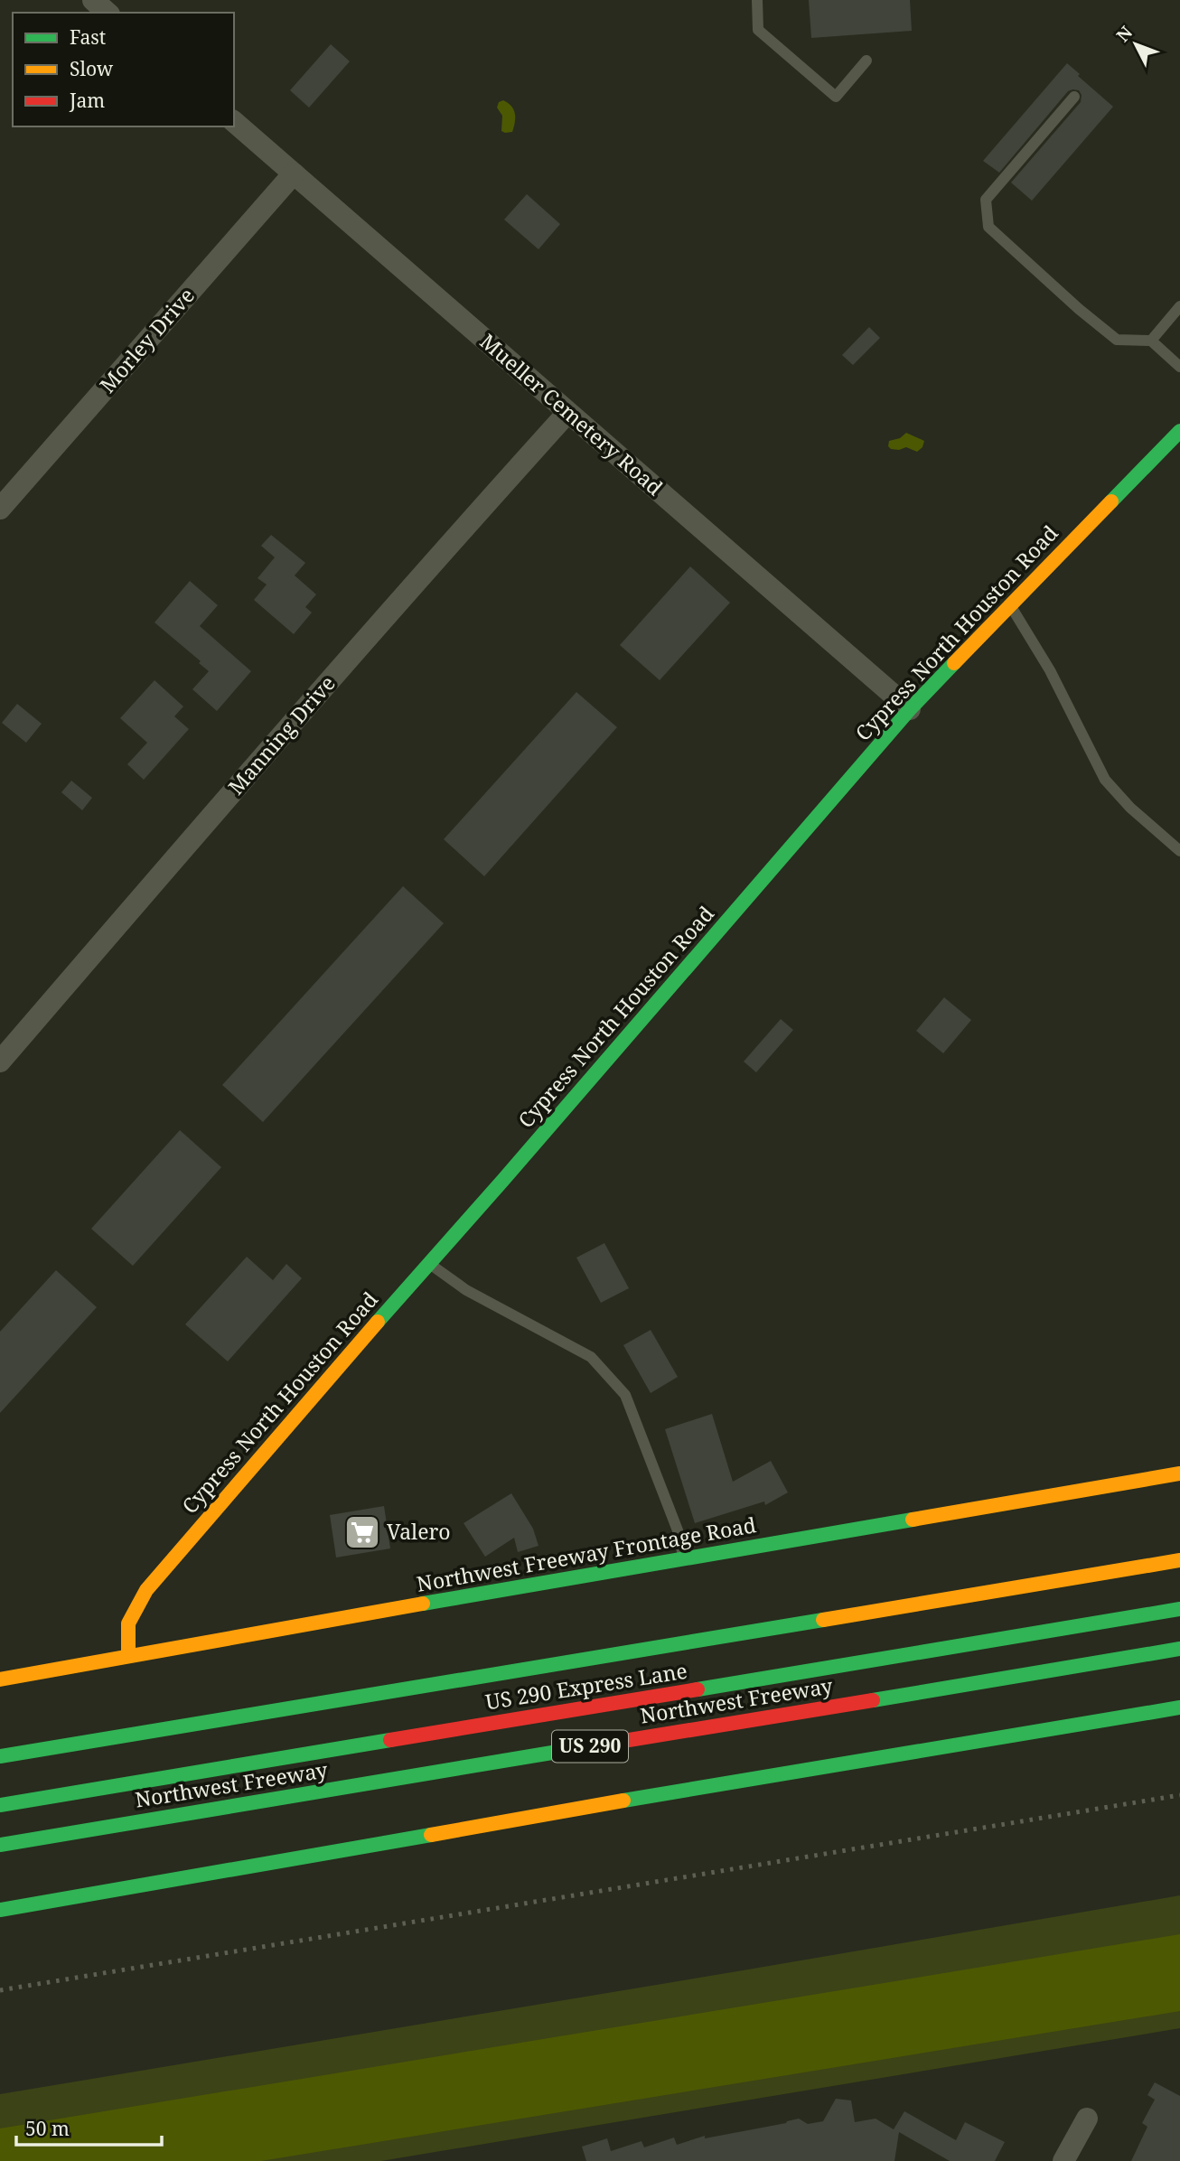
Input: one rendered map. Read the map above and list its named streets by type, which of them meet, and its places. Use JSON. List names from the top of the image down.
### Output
{
  "streets": {
    "main road": [
      "Cypress North Houston Road",
      "Northwest Freeway Frontage Road",
      "US 290 Express Lane",
      "Northwest Freeway",
      "US 290"
    ],
    "street": ["Morley Drive", "Mueller Cemetery Road", "Manning Drive"]
  },
  "crossings": [
    ["Morley Drive", "Mueller Cemetery Road"],
    ["Mueller Cemetery Road", "Cypress North Houston Road"],
    ["Mueller Cemetery Road", "Manning Drive"],
    ["Cypress North Houston Road", "Northwest Freeway Frontage Road"]
  ],
  "places": {
    "supermarket": ["Valero"]
  },
  "legend": ["Fast", "Slow", "Jam"],
  "scale_bar": "50 m",
  "north": "top left"
}
